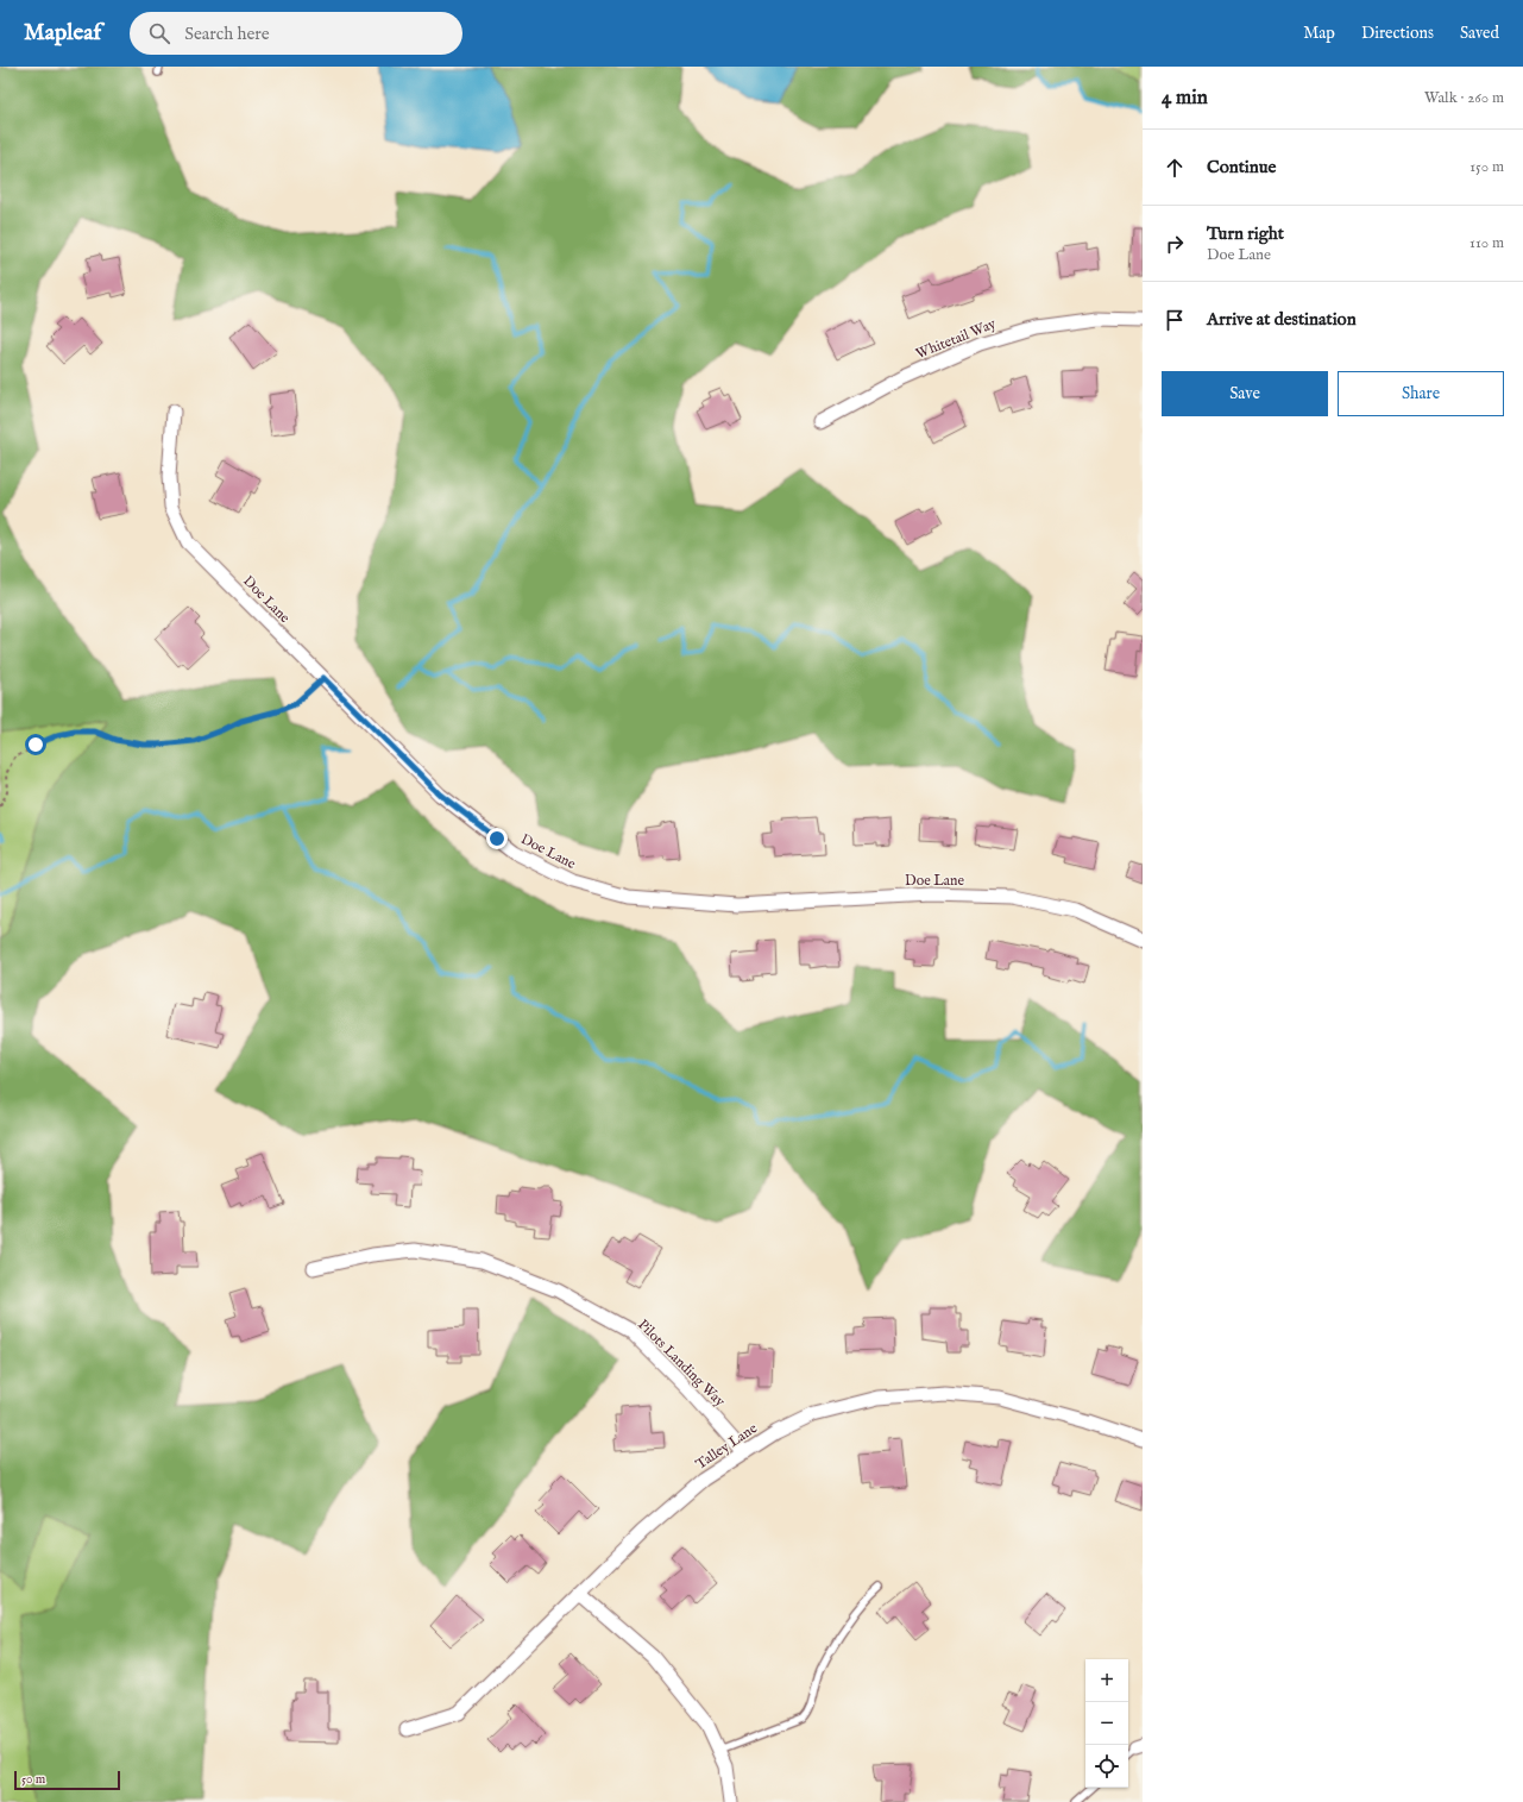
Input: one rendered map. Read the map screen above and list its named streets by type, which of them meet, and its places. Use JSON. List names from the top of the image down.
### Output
{
  "streets": {
    "street": [
      "Whitetail Way",
      "Doe Lane",
      "Pilots Landing Way",
      "Talley Lane"
    ]
  },
  "crossings": [
    ["Pilots Landing Way", "Talley Lane"]
  ],
  "scale_bar": "50 m",
  "page": {
    "header": "Mapleaf",
    "search": "Search here",
    "nav": ["Map", "Directions", "Saved"],
    "heading": ["4 min", "Walk · 260 m"],
    "list": [
      ["Continue", "150 m"],
      ["Turn right", "Doe Lane", "110 m"],
      "Arrive at destination"
    ],
    "buttons": ["Save", "Share"],
    "map_buttons": ["+", "−"],
    "scale": "50 m"
  }
}
